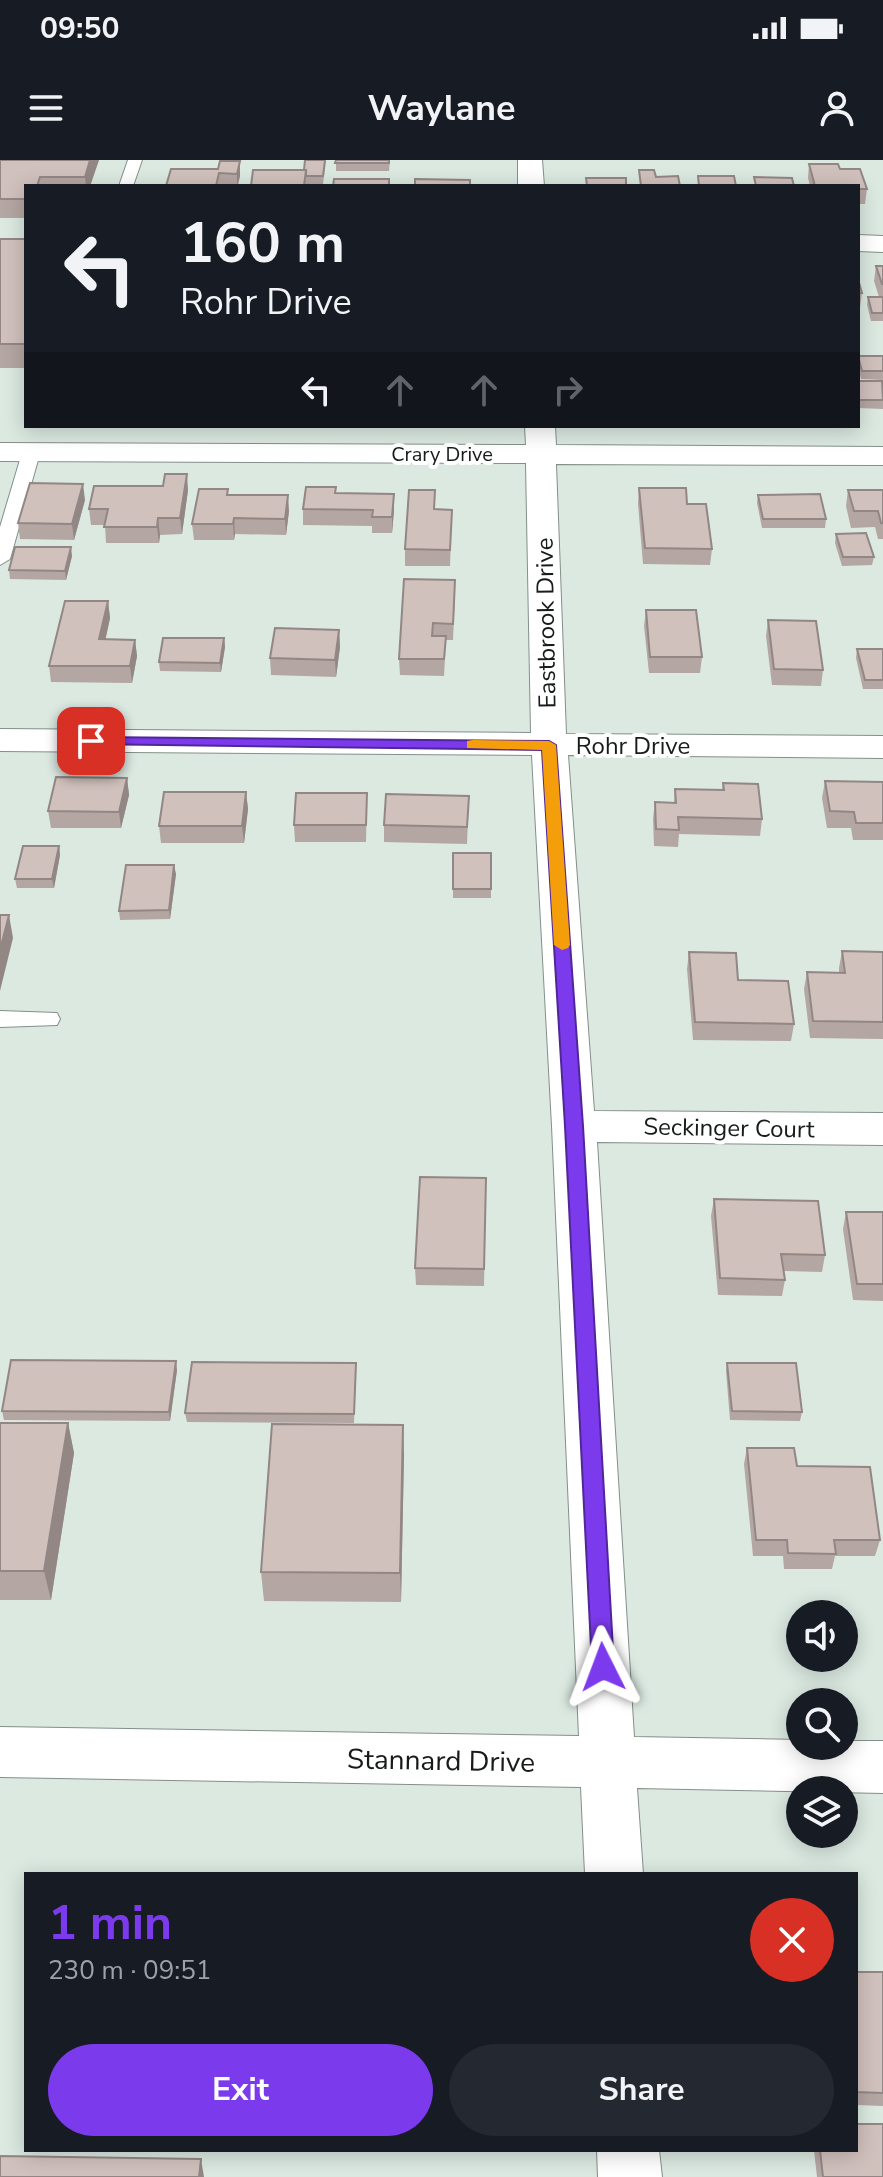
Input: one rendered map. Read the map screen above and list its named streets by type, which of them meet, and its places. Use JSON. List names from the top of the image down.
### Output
{
  "streets": {
    "street": [
      "Crary Drive",
      "Eastbrook Drive",
      "Rohr Drive",
      "Seckinger Court",
      "Stannard Drive"
    ]
  },
  "crossings": [
    ["Crary Drive", "Eastbrook Drive"],
    ["Eastbrook Drive", "Rohr Drive"],
    ["Eastbrook Drive", "Seckinger Court"],
    ["Eastbrook Drive", "Stannard Drive"]
  ],
  "page": {
    "status": "09:50",
    "header": "Waylane",
    "turn": ["160 m", "Rohr Drive"],
    "heading": ["1 min", "230 m · 09:51"],
    "buttons": ["Exit", "Share"]
  }
}
